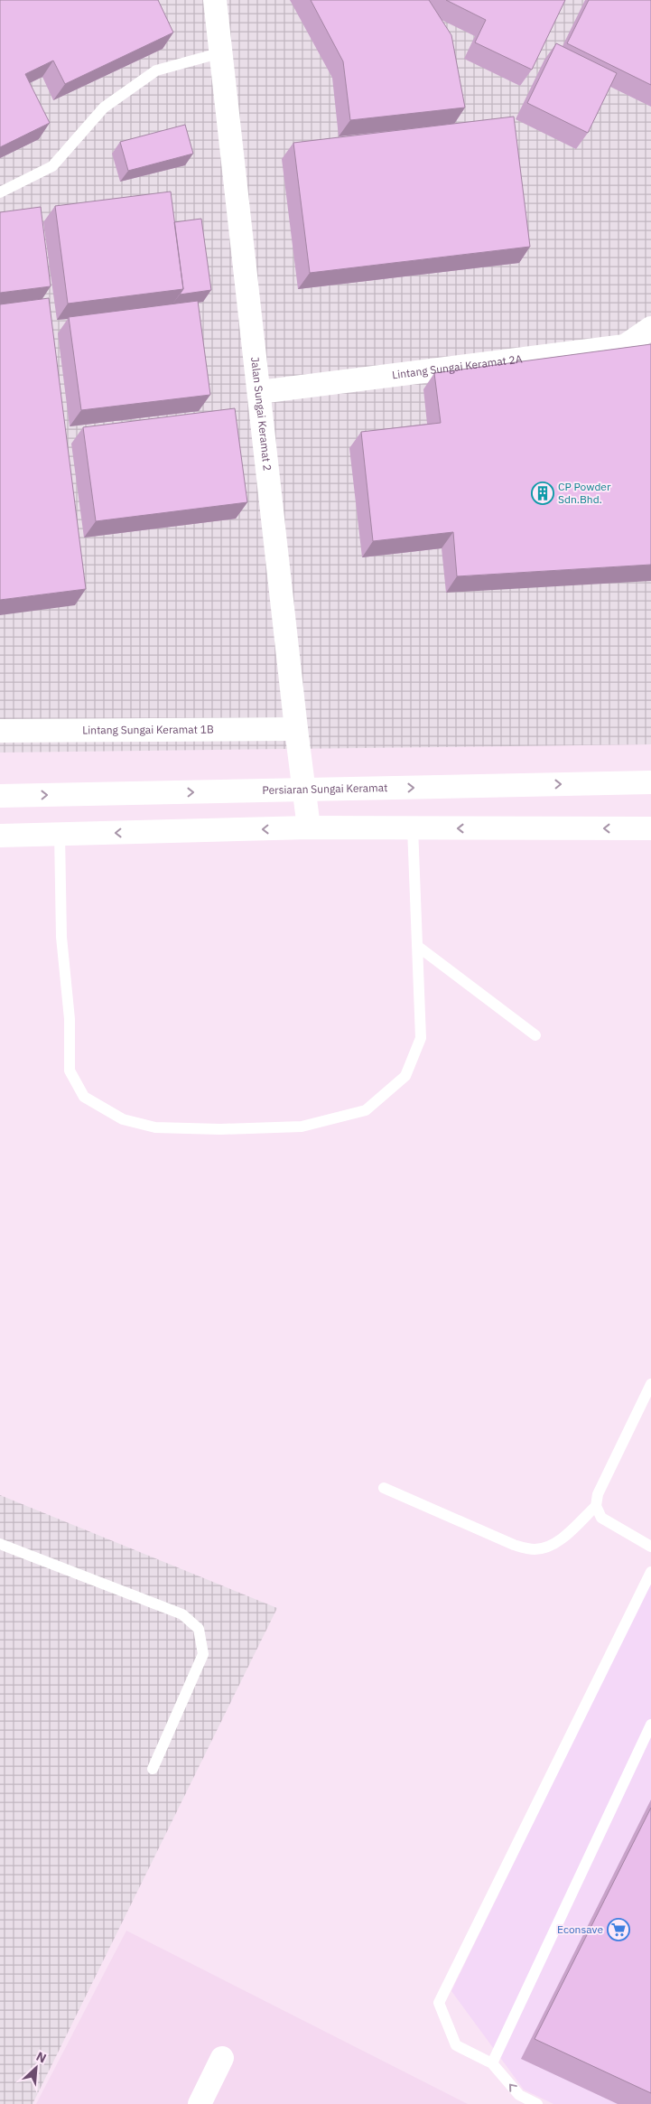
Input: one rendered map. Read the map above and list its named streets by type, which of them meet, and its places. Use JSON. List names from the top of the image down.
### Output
{
  "streets": {
    "street": [
      "Lintang Sungai Keramat 2A",
      "Jalan Sungai Keramat 2",
      "Lintang Sungai Keramat 1B",
      "Persiaran Sungai Keramat"
    ]
  },
  "crossings": [
    ["Lintang Sungai Keramat 2A", "Jalan Sungai Keramat 2"],
    ["Jalan Sungai Keramat 2", "Lintang Sungai Keramat 1B"],
    ["Jalan Sungai Keramat 2", "Persiaran Sungai Keramat"]
  ],
  "places": {
    "building": ["CP Powder Sdn.Bhd."],
    "supermarket": ["Econsave"]
  },
  "north": "top right"
}
